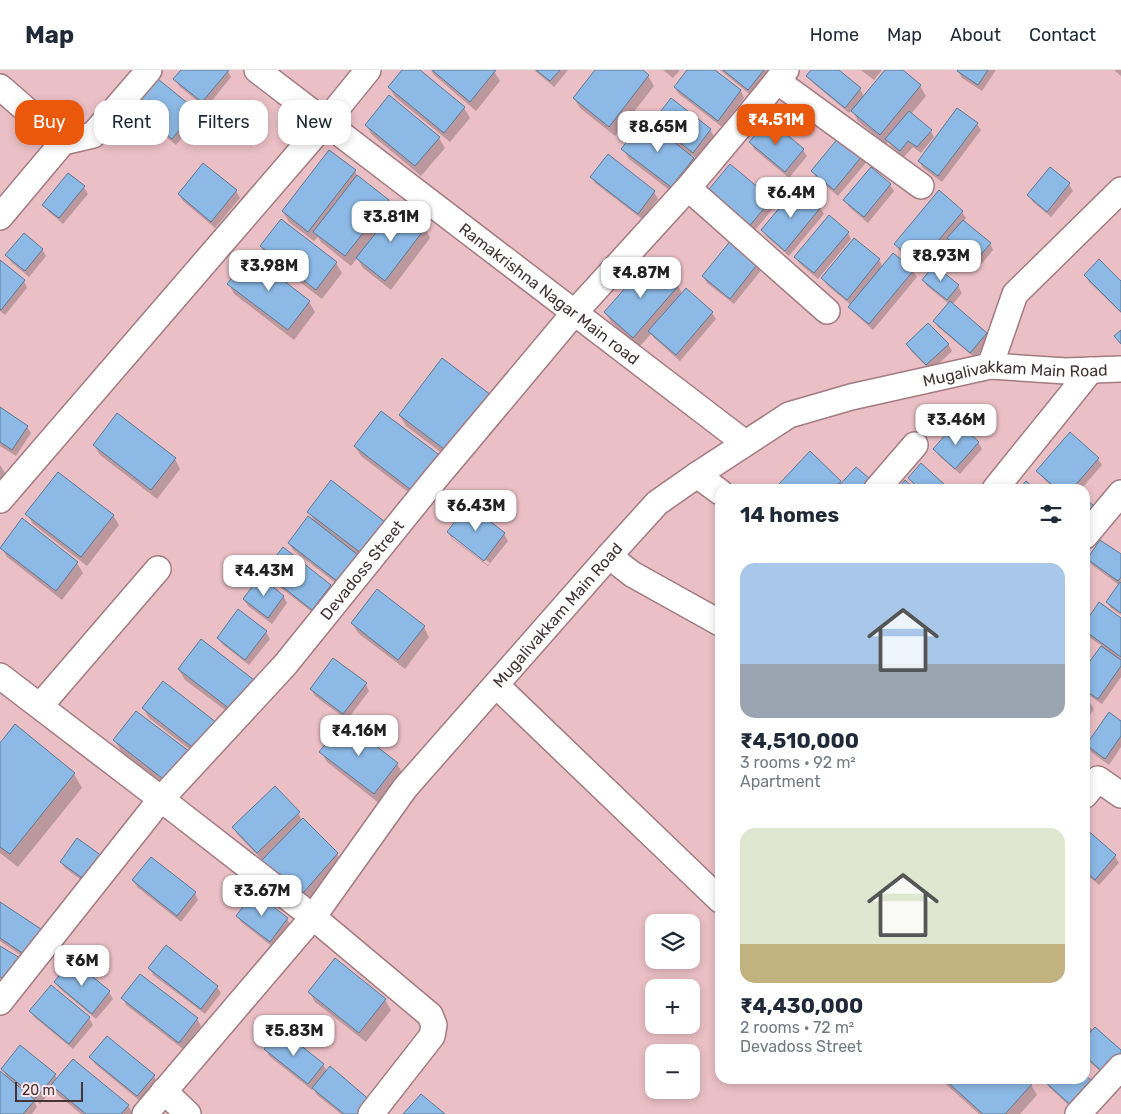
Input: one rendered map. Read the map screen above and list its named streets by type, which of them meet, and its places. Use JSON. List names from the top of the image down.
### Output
{
  "streets": {
    "street": ["Ramakrishna Nagar Main road", "Mugalivakkam Main Road", "Devadoss Street"]
  },
  "crossings": [
    ["Ramakrishna Nagar Main road", "Mugalivakkam Main Road"],
    ["Ramakrishna Nagar Main road", "Devadoss Street"]
  ],
  "scale_bar": "20 m",
  "page": {
    "header": "Map",
    "nav": [
      "Home",
      "Map",
      "About",
      "Contact"
    ],
    "chip": [
      "Buy",
      "Rent",
      "Filters",
      "New"
    ],
    "price": [
      "₹4.51M",
      "₹8.65M",
      "₹6.4M",
      "₹3.81M",
      "₹8.93M",
      "₹3.98M",
      "₹4.87M",
      "₹3.46M",
      "₹6.43M",
      "₹4.43M",
      "₹4.16M",
      "₹3.67M",
      "₹6M",
      "₹5.83M"
    ],
    "heading": "14 homes",
    "list": [
      {
        "name": "₹4,510,000",
        "note": "3 rooms · 92 m² · Apartment"
      },
      {
        "name": "₹4,430,000",
        "note": "2 rooms · 72 m² · Devadoss Street"
      }
    ],
    "map_buttons": ["+", "−"],
    "scale": "20 m"
  }
}
